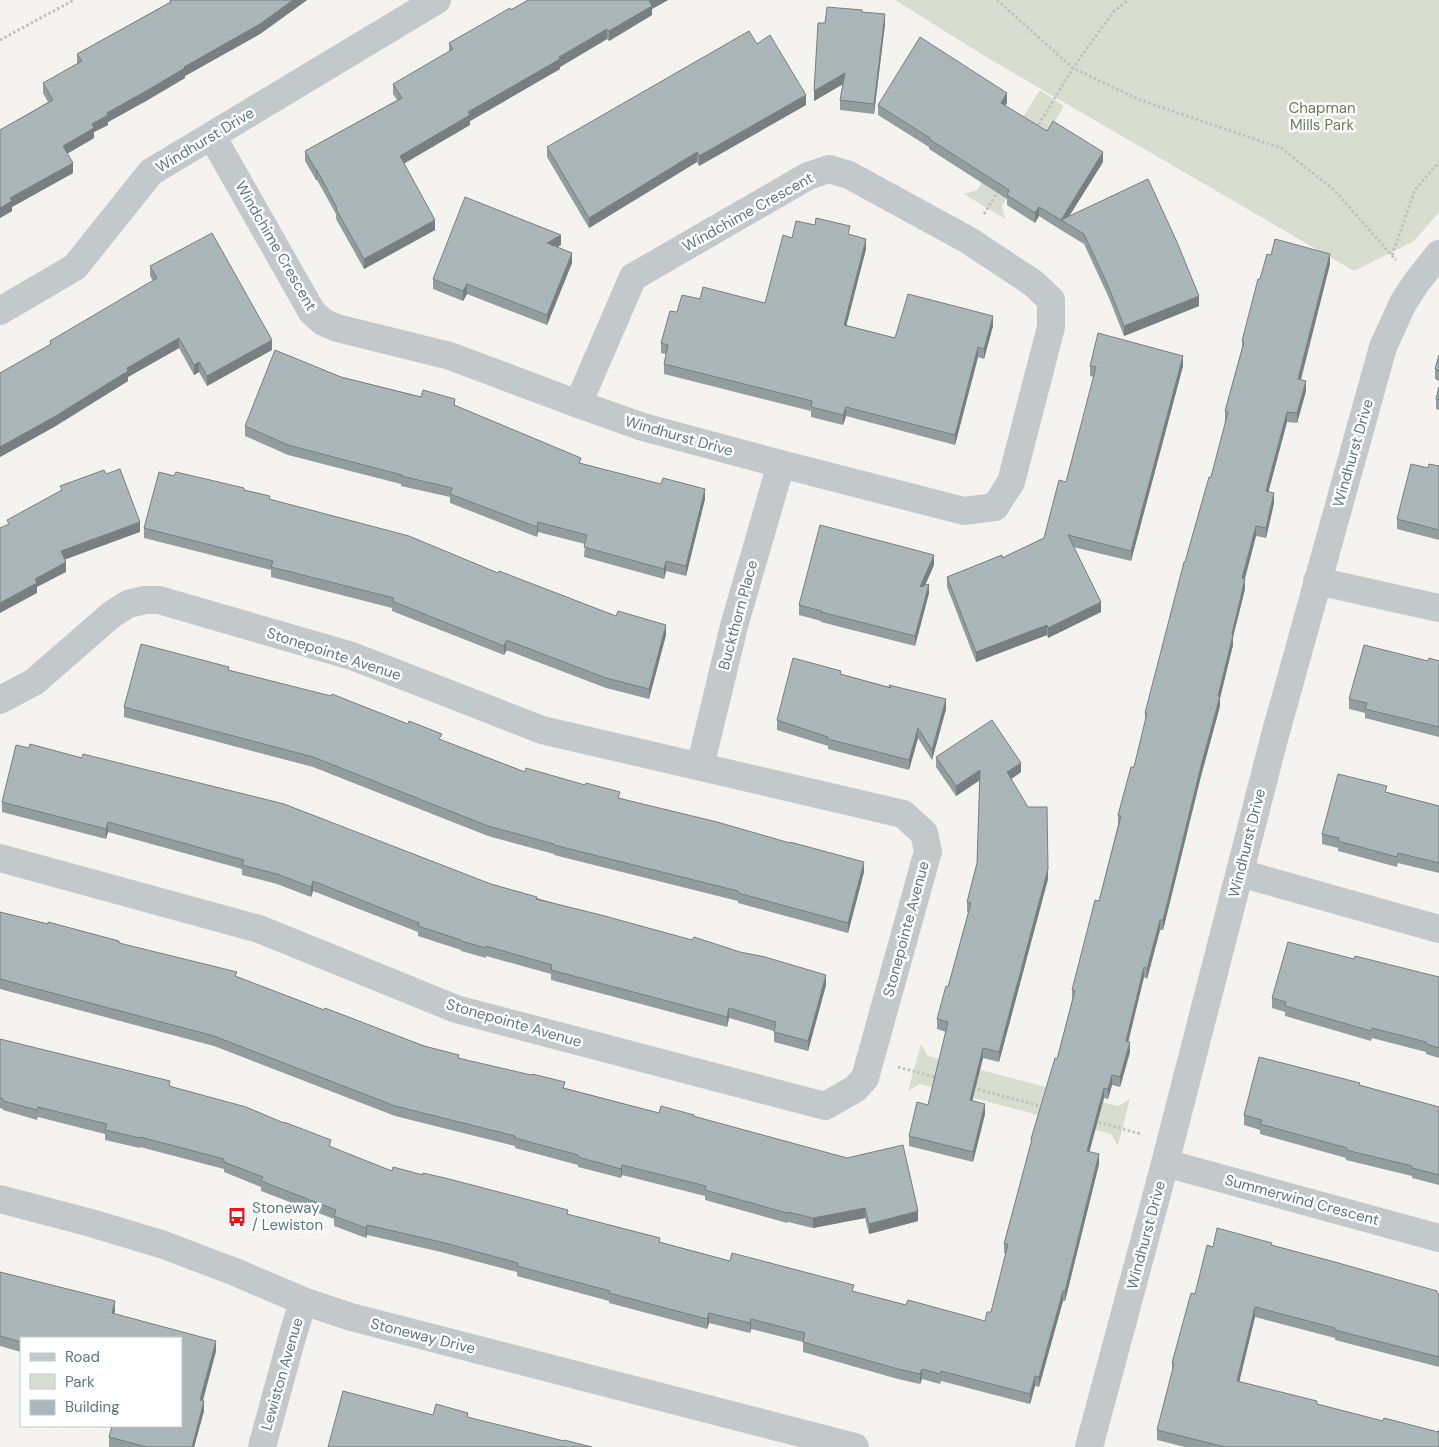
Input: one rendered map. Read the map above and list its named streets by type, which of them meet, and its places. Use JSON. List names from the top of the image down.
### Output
{
  "streets": {
    "street": [
      "Windhurst Drive",
      "Windchime Crescent",
      "Buckthorn Place",
      "Stonepointe Avenue",
      "Summerwind Crescent",
      "Stoneway Drive",
      "Lewiston Avenue"
    ]
  },
  "crossings": [
    ["Windhurst Drive", "Windchime Crescent"],
    ["Windhurst Drive", "Buckthorn Place"],
    ["Windhurst Drive", "Summerwind Crescent"],
    ["Windchime Crescent", "Buckthorn Place"],
    ["Buckthorn Place", "Stonepointe Avenue"],
    ["Stoneway Drive", "Lewiston Avenue"]
  ],
  "parks": ["Chapman Mills Park"],
  "places": {
    "bus stop": ["Stoneway / Lewiston"]
  },
  "legend": ["Road", "Park", "Building"]
}
